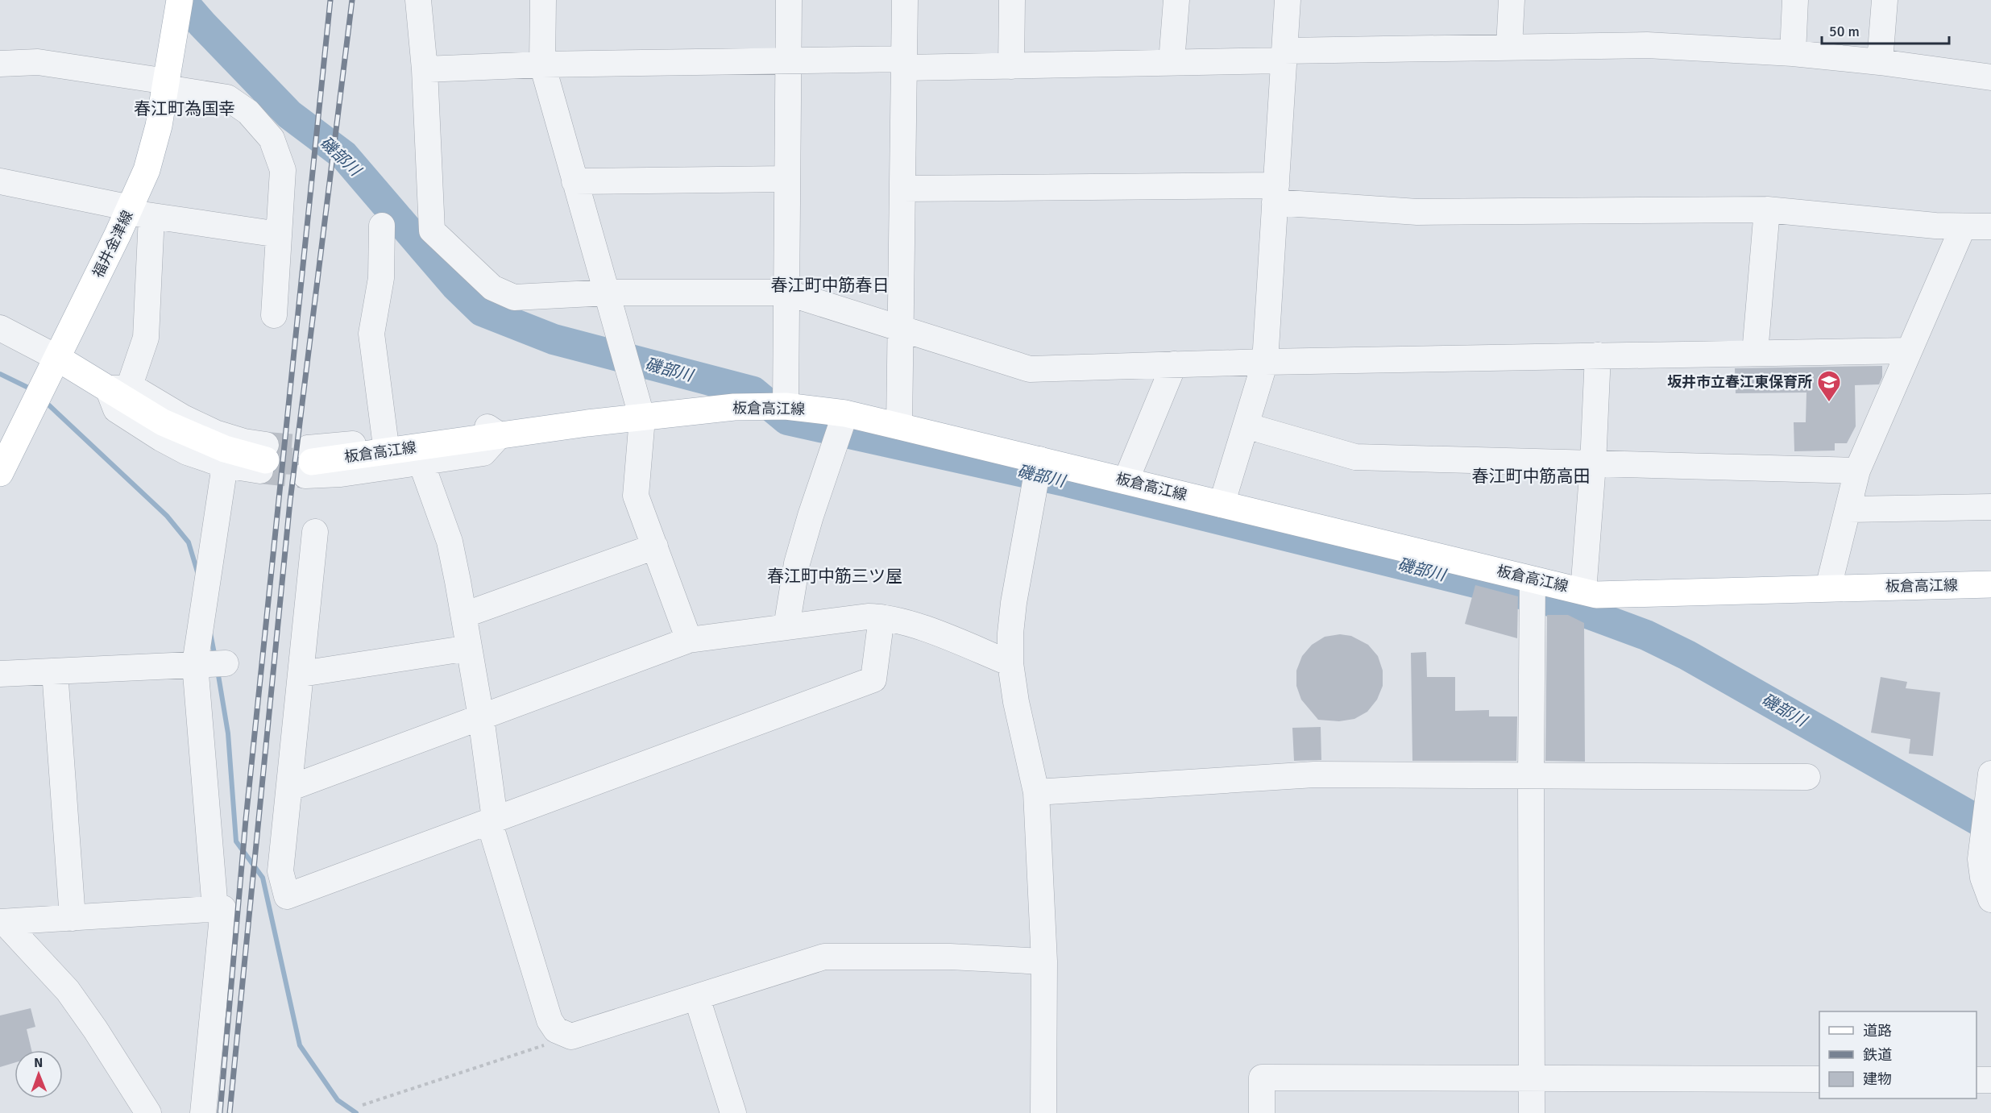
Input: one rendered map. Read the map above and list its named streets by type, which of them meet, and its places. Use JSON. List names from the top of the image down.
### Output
{
  "streets": {
    "main road": ["福井金津線", "板倉高江線"]
  },
  "districts": [
    "春江町為国幸",
    "春江町中筋春日",
    "春江町中筋高田",
    "春江町中筋三ツ屋"
  ],
  "water": ["磯部川"],
  "places": {
    "school or university": ["坂井市立春江東保育所"]
  },
  "legend": ["道路", "鉄道", "建物"],
  "scale_bar": "50 m",
  "north": "top"
}
